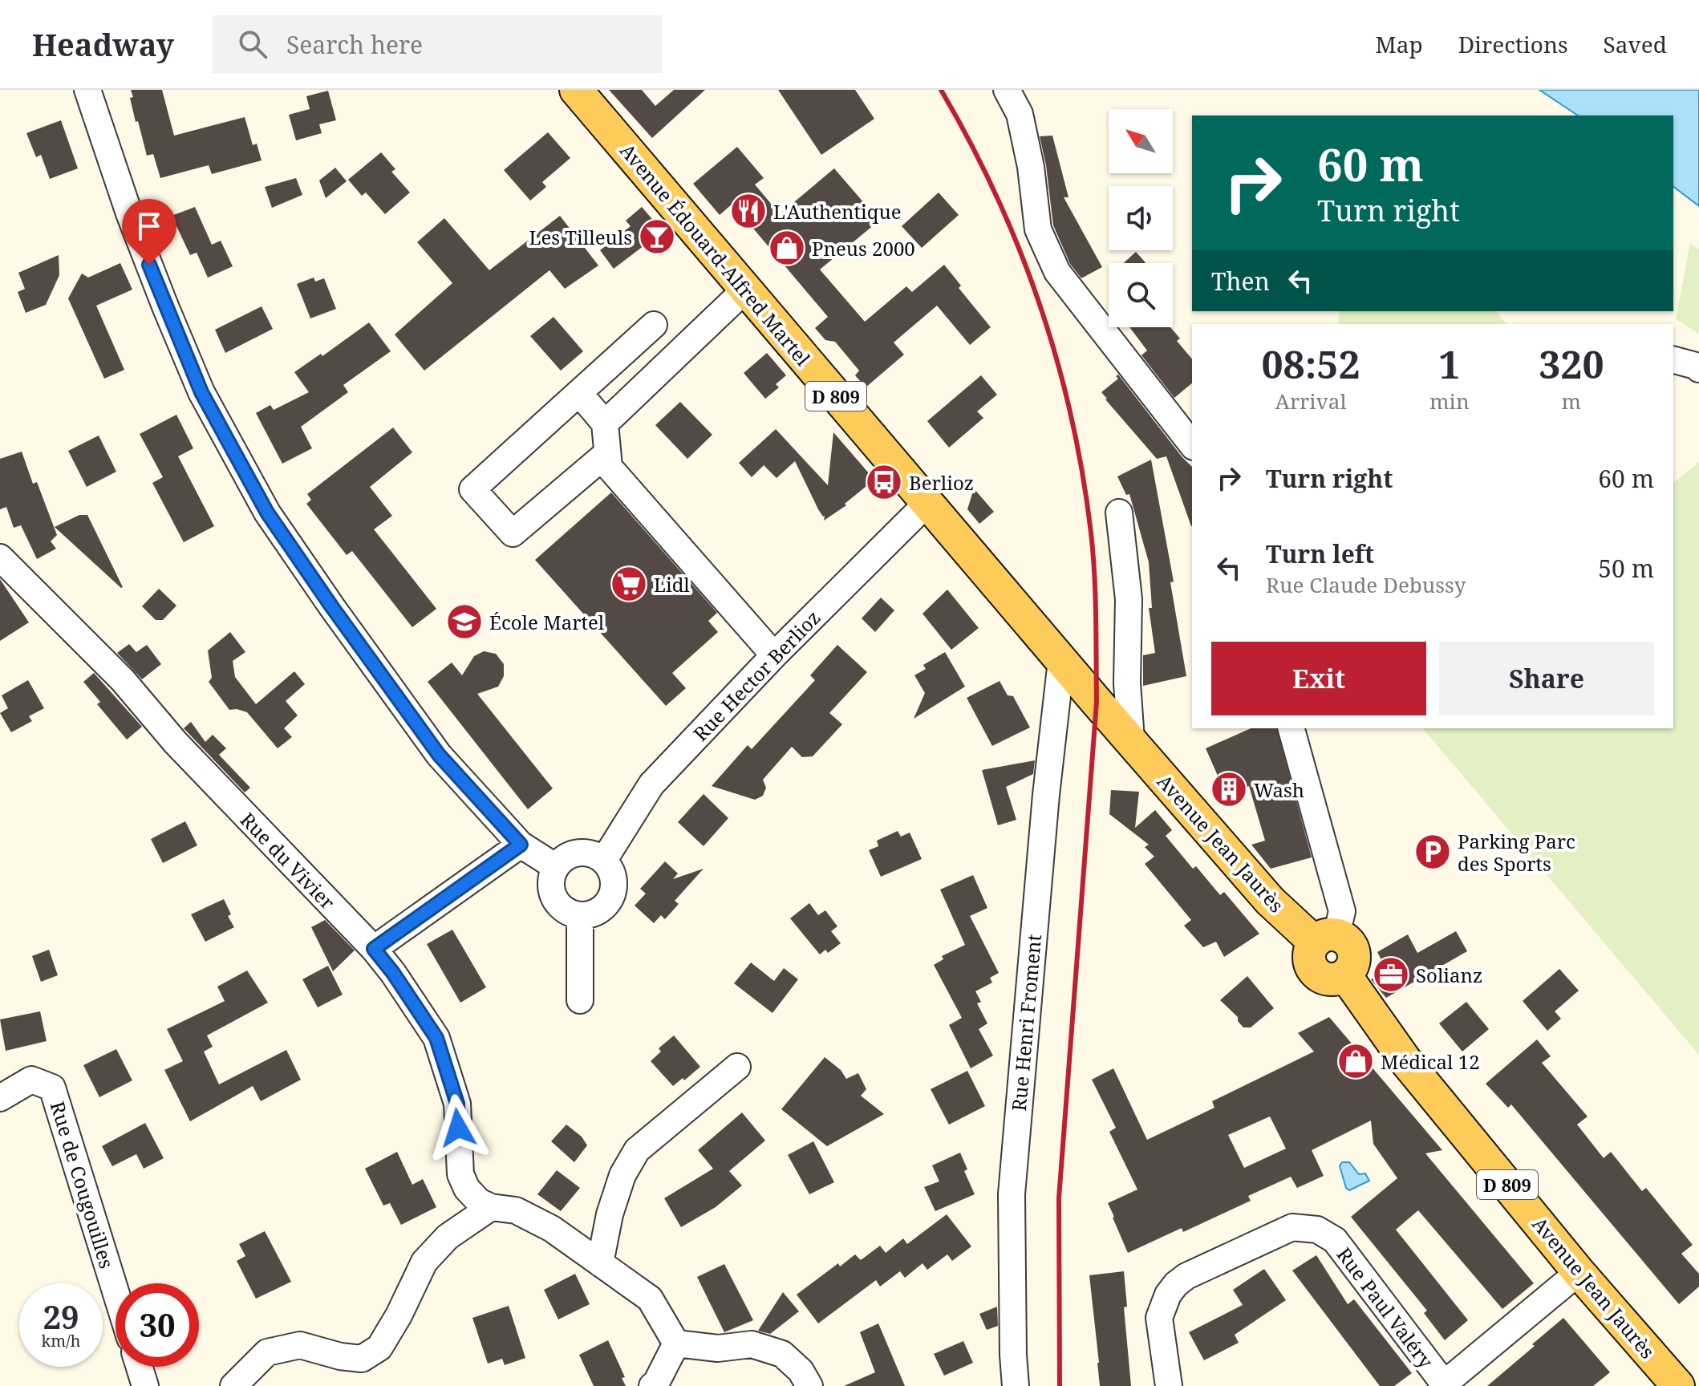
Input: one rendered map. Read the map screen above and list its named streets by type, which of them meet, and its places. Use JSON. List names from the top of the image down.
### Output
{
  "streets": {
    "main road": ["Avenue Édouard-Alfred Martel", "D 809", "Avenue Jean Jaurès"],
    "street": [
      "Rue Hector Berlioz",
      "Rue du Vivier",
      "Rue Henri Froment",
      "Rue de Cougouilles",
      "Rue Paul Valéry"
    ]
  },
  "crossings": [
    ["Avenue Édouard-Alfred Martel", "Rue Hector Berlioz"],
    ["Avenue Édouard-Alfred Martel", "Avenue Jean Jaurès"],
    ["Avenue Édouard-Alfred Martel", "Rue Henri Froment"]
  ],
  "places": {
    "restaurant": ["L'Authentique"],
    "bar": ["Les Tilleuls"],
    "shop": ["Pneus 2000", "Médical 12"],
    "bus stop": ["Berlioz"],
    "supermarket": ["Lidl"],
    "school or university": ["École Martel"],
    "building": ["Wash"],
    "parking": ["Parking Parc des Sports"],
    "office": ["Solianz"]
  },
  "north": "top left",
  "page": {
    "header": "Headway",
    "search": "Search here",
    "nav": ["Map", "Directions", "Saved"],
    "turn": ["60 m", "Turn right"],
    "then": "Then",
    "eta": [
      "08:52",
      "Arrival",
      "1",
      "min",
      "320",
      "m"
    ],
    "list": [
      {
        "name": "Turn right",
        "value": "60 m"
      },
      {
        "name": "Turn left",
        "note": "Rue Claude Debussy",
        "value": "50 m"
      }
    ],
    "buttons": ["Exit", "Share"],
    "speed": "29 km/h",
    "limit": "30"
  }
}
